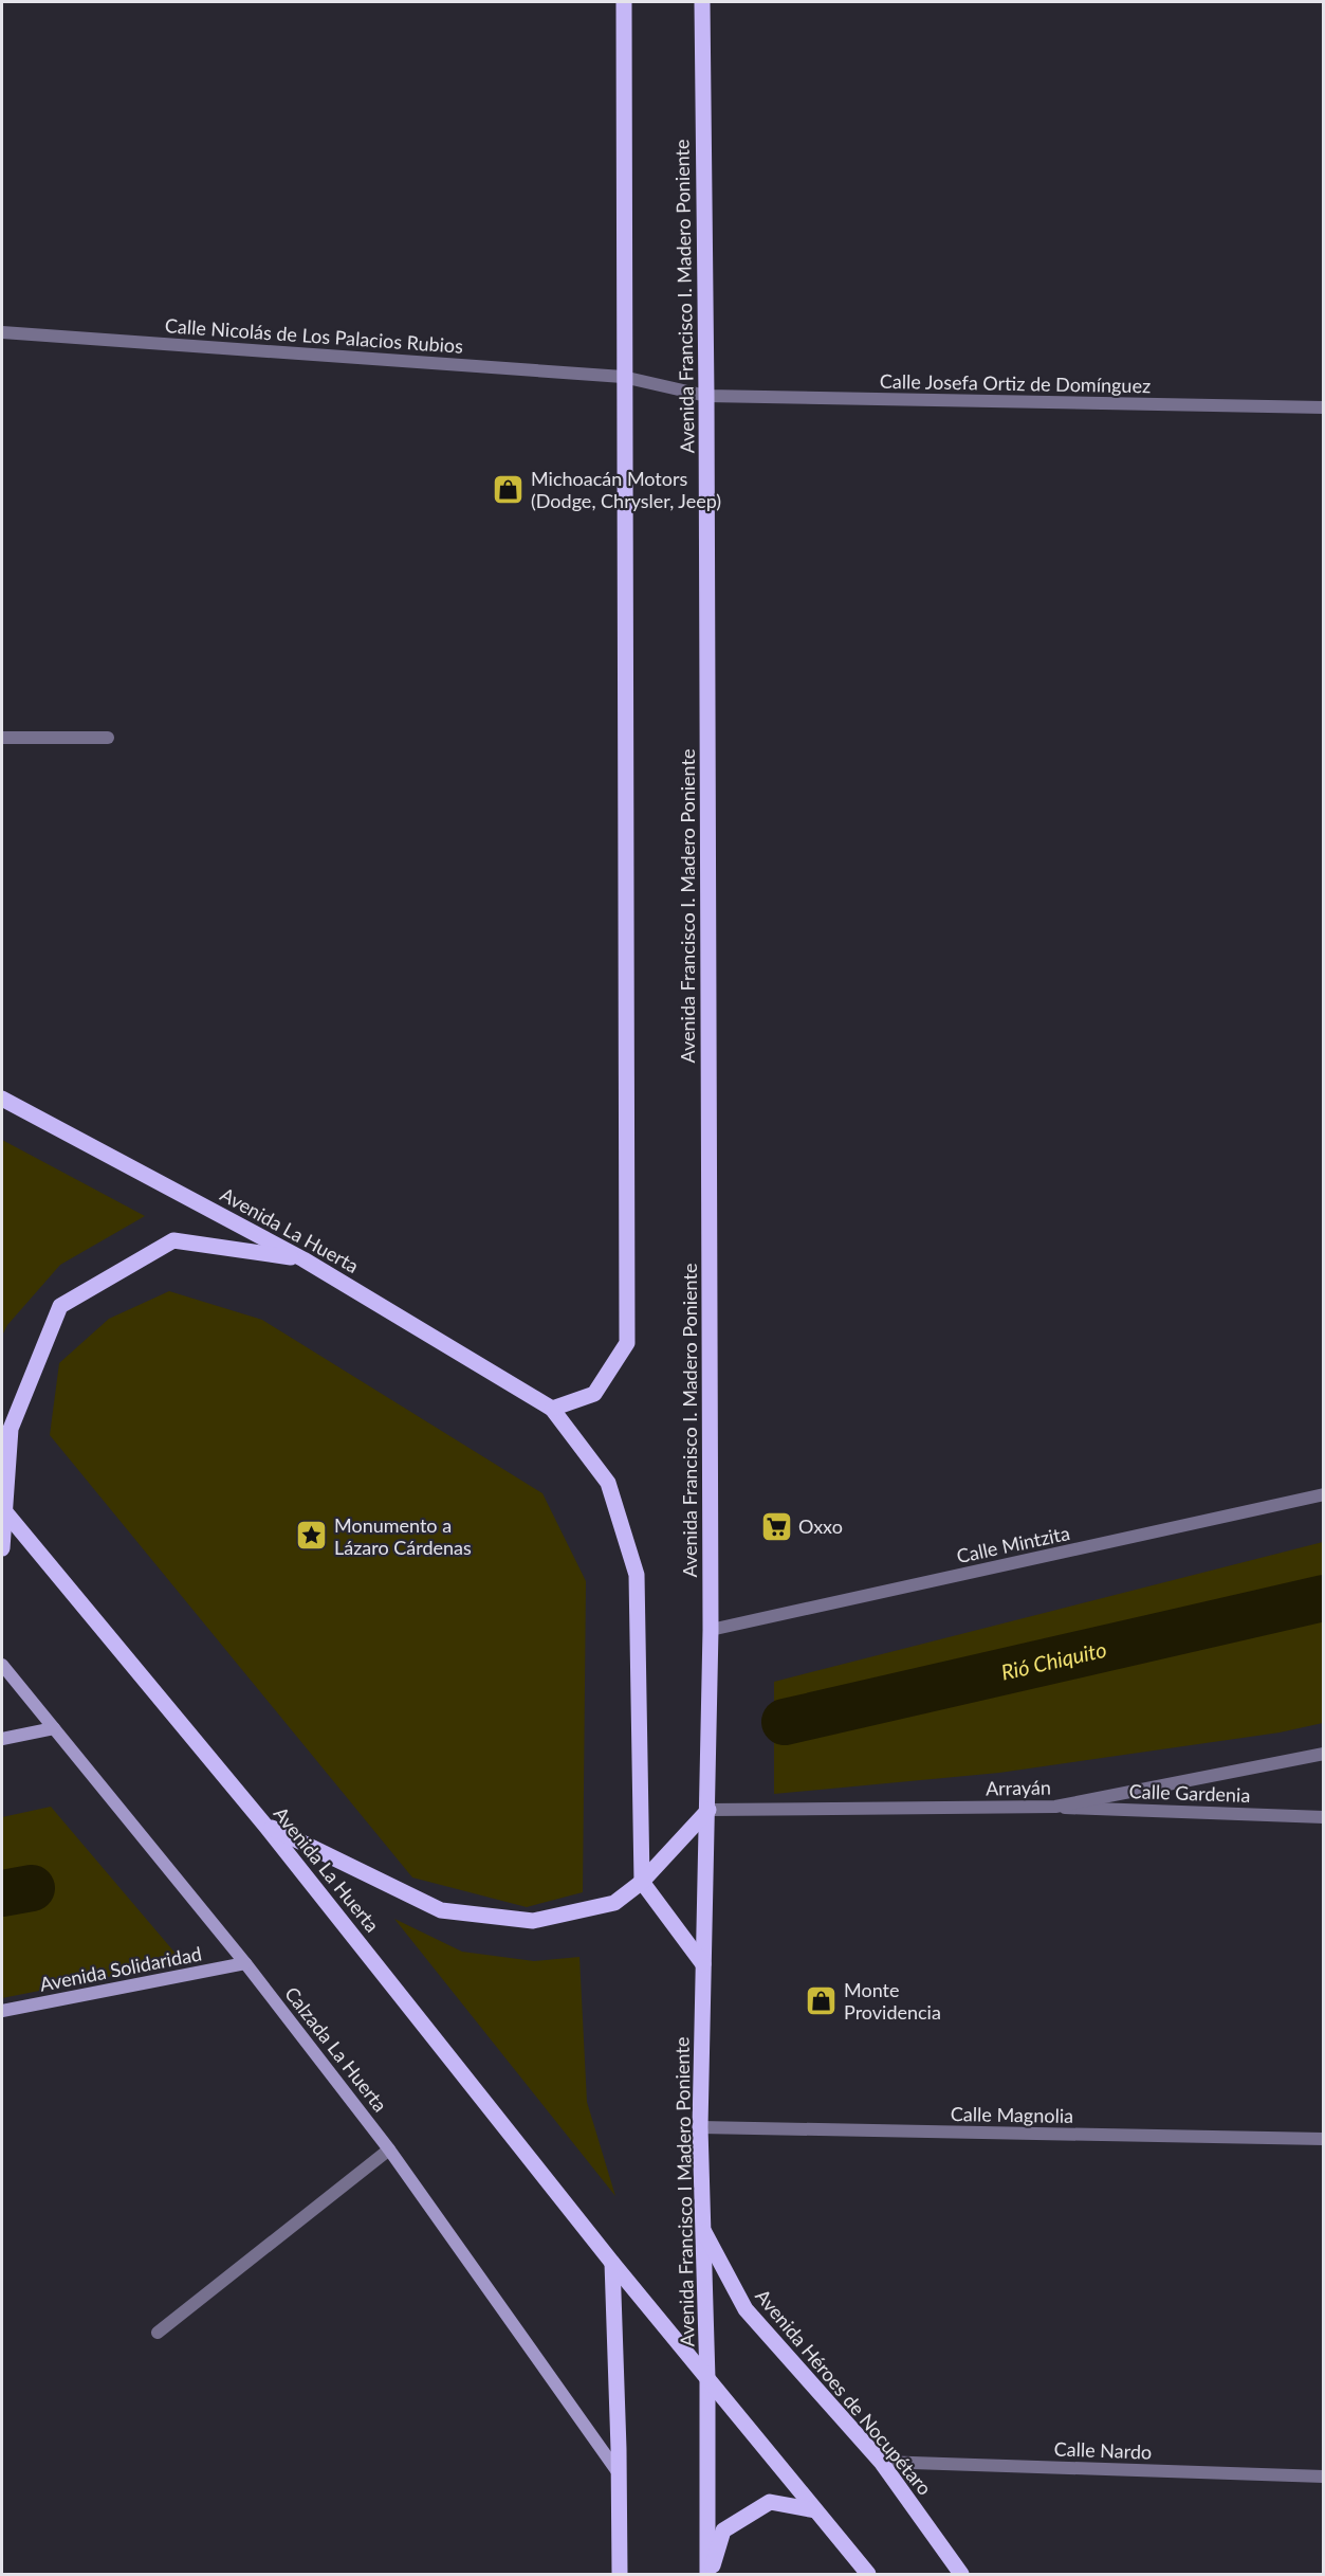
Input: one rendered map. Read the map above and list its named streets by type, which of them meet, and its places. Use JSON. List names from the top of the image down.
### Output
{
  "streets": {
    "main road": [
      "Avenida Francisco I. Madero Poniente",
      "Avenida La Huerta",
      "Avenida Solidaridad",
      "Calzada La Huerta",
      "Avenida Francisco I Madero Poniente",
      "Avenida Héroes de Nocupétaro"
    ],
    "street": [
      "Calle Nicolás de Los Palacios Rubios",
      "Calle Josefa Ortiz de Domínguez",
      "Calle Mintzita",
      "Arrayán",
      "Calle Gardenia",
      "Calle Magnolia",
      "Calle Nardo"
    ]
  },
  "crossings": [
    ["Avenida Francisco I. Madero Poniente", "Calle Nicolás de Los Palacios Rubios"],
    ["Avenida Francisco I. Madero Poniente", "Calle Josefa Ortiz de Domínguez"],
    ["Avenida Francisco I. Madero Poniente", "Calle Mintzita"],
    ["Avenida Francisco I. Madero Poniente", "Arrayán"],
    ["Avenida Francisco I. Madero Poniente", "Avenida Francisco I Madero Poniente"],
    ["Calle Nicolás de Los Palacios Rubios", "Calle Josefa Ortiz de Domínguez"],
    ["Avenida La Huerta", "Avenida Francisco I Madero Poniente"],
    ["Arrayán", "Calle Gardenia"],
    ["Arrayán", "Avenida Francisco I Madero Poniente"],
    ["Avenida Solidaridad", "Calzada La Huerta"],
    ["Calle Magnolia", "Avenida Francisco I Madero Poniente"],
    ["Avenida Francisco I Madero Poniente", "Avenida Héroes de Nocupétaro"],
    ["Avenida Héroes de Nocupétaro", "Calle Nardo"]
  ],
  "water": ["Rió Chiquito"],
  "places": {
    "shop": ["Michoacán Motors (Dodge, Chrysler, Jeep)", "Monte Providencia"],
    "supermarket": ["Oxxo"],
    "place": ["Monumento a Lázaro Cárdenas"]
  }
}
